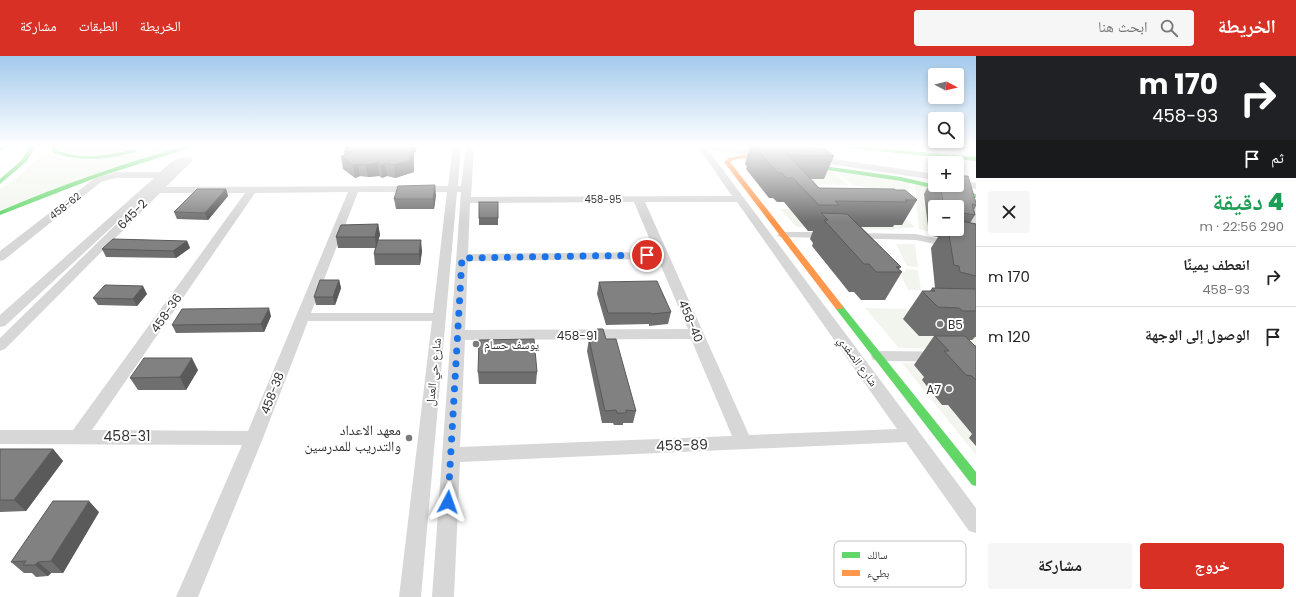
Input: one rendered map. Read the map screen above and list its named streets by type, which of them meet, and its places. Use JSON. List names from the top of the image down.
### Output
{
  "streets": {
    "street": [
      "458-95",
      "458-62",
      "645-2",
      "458-36",
      "458-40",
      "458-91",
      "شارع الصفدي",
      "شارع حي العدل",
      "458-38",
      "458-31",
      "458-89"
    ]
  },
  "crossings": [
    ["458-95", "458-62"],
    ["458-95", "458-40"],
    ["458-95", "شارع الصفدي"],
    ["458-95", "شارع حي العدل"],
    ["458-95", "458-38"],
    ["458-62", "645-2"],
    ["458-62", "458-36"],
    ["458-62", "458-38"],
    ["458-36", "458-31"],
    ["458-40", "458-91"],
    ["458-40", "458-89"],
    ["458-91", "شارع حي العدل"],
    ["شارع الصفدي", "458-89"],
    ["شارع حي العدل", "458-89"],
    ["458-38", "458-31"]
  ],
  "places": [
    "B5",
    "يوسف حسام",
    "A7",
    "معهد الاعداد والتدريب للمدرسين"
  ],
  "legend": ["سالك", "بطيء"],
  "north": "right",
  "page": {
    "header": "الخريطة",
    "search": "ابحث هنا",
    "nav": ["الخريطة", "الطبقات", "مشاركة"],
    "turn": ["170 m", "458-93"],
    "map_buttons": ["+", "−"],
    "then": "ثم",
    "heading": ["4 دقيقة", "290 m · 22:56"],
    "list": [
      {
        "name": "انعطف يمينًا",
        "note": "458-93",
        "value": "170 m"
      },
      {
        "name": "الوصول إلى الوجهة",
        "value": "120 m"
      }
    ],
    "buttons": ["خروج", "مشاركة"]
  }
}
